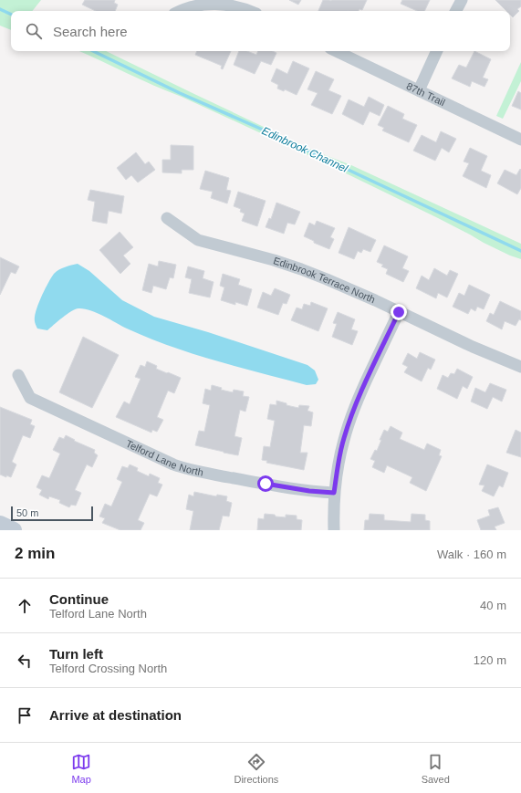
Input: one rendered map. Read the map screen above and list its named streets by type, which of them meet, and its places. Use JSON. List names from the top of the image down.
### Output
{
  "streets": {
    "street": ["87th Trail", "Edinbrook Terrace North", "Telford Lane North"]
  },
  "water": ["Edinbrook Channel"],
  "scale_bar": "50 m",
  "page": {
    "search": "Search here",
    "scale": "50 m",
    "heading": ["2 min", "Walk · 160 m"],
    "list": [
      ["Continue", "Telford Lane North", "40 m"],
      ["Turn left", "Telford Crossing North", "120 m"],
      "Arrive at destination"
    ],
    "nav": ["Map", "Directions", "Saved"]
  }
}
